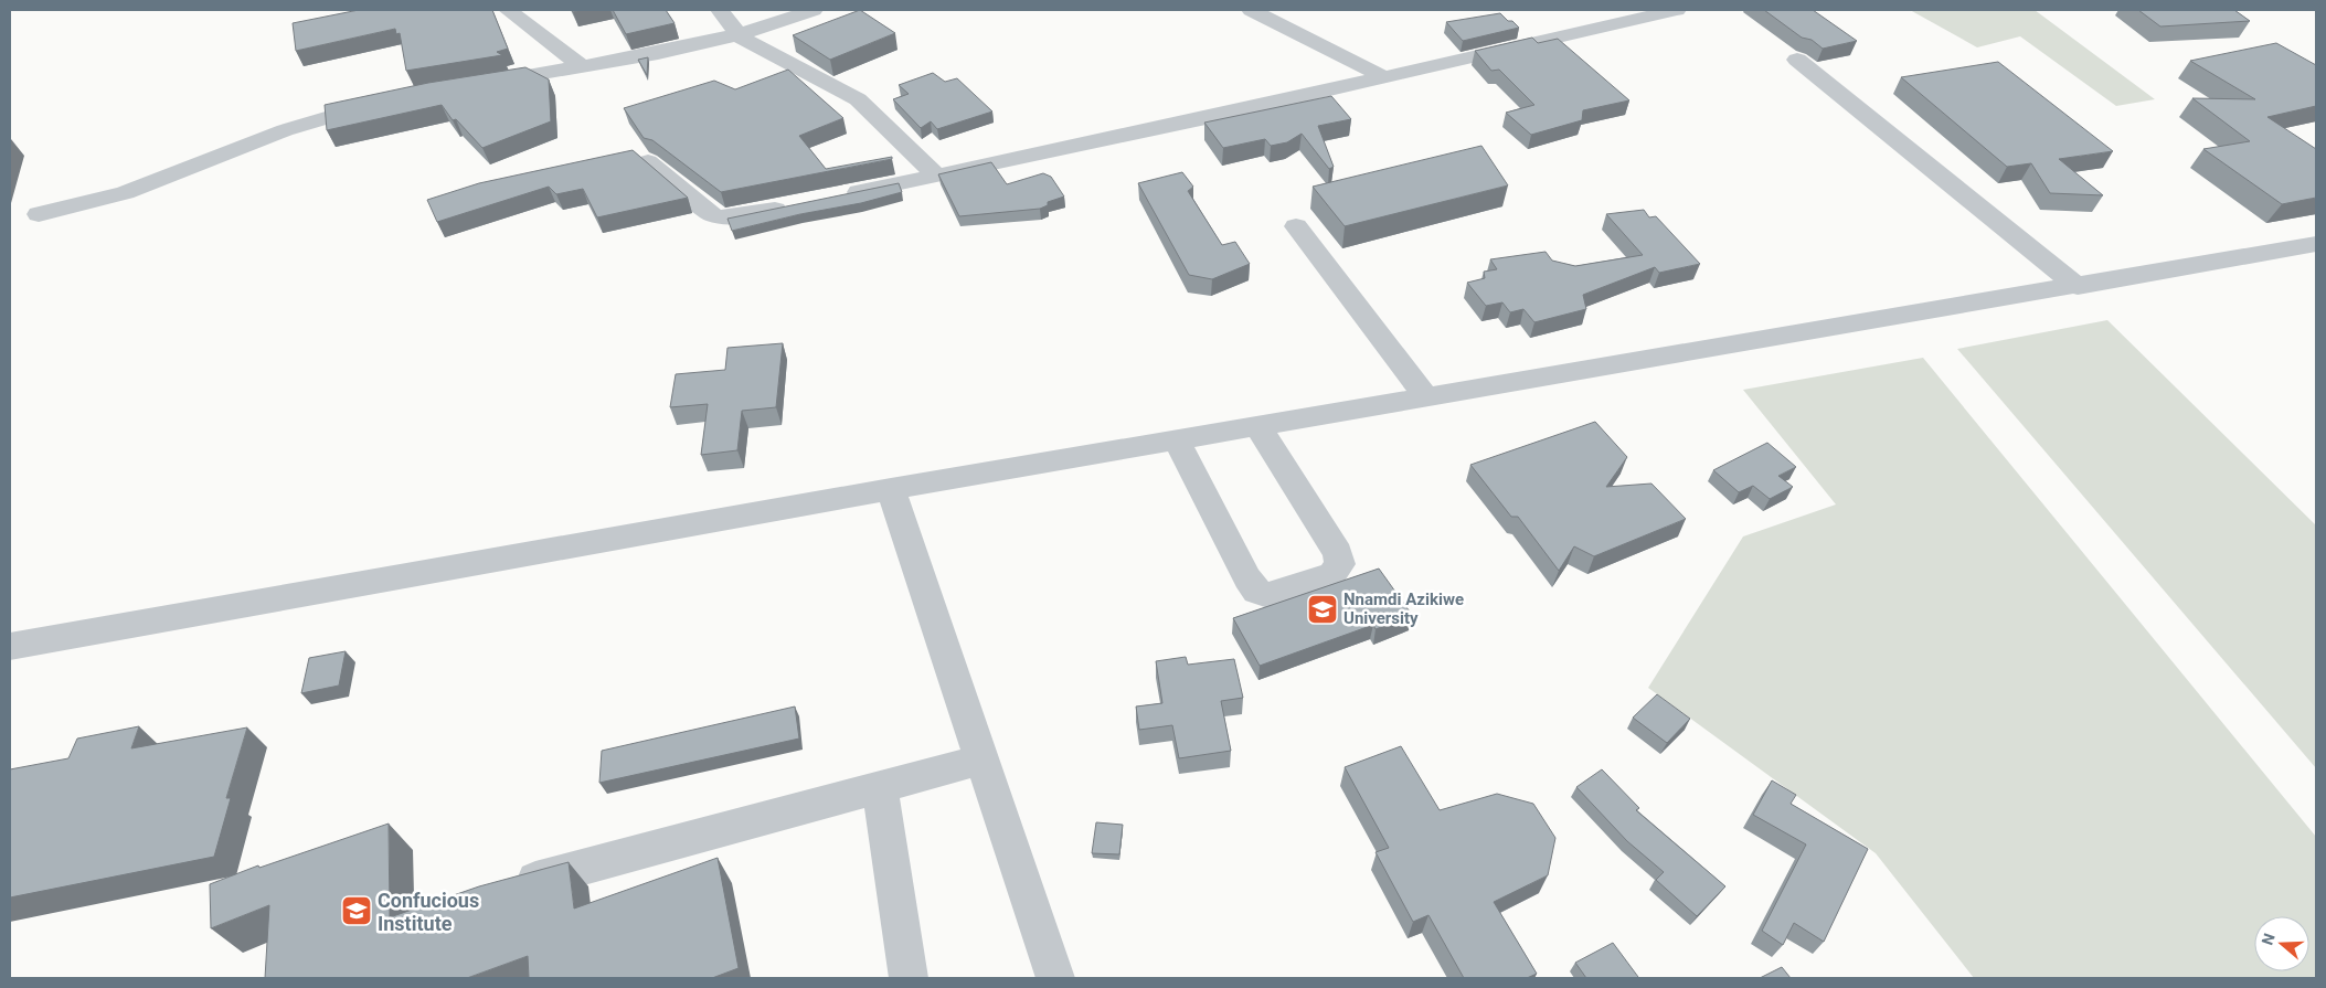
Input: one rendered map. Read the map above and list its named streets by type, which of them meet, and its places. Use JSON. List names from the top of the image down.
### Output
{
  "places": {
    "school or university": ["Nnamdi Azikiwe University", "Confucious Institute"]
  },
  "north": "left"
}
